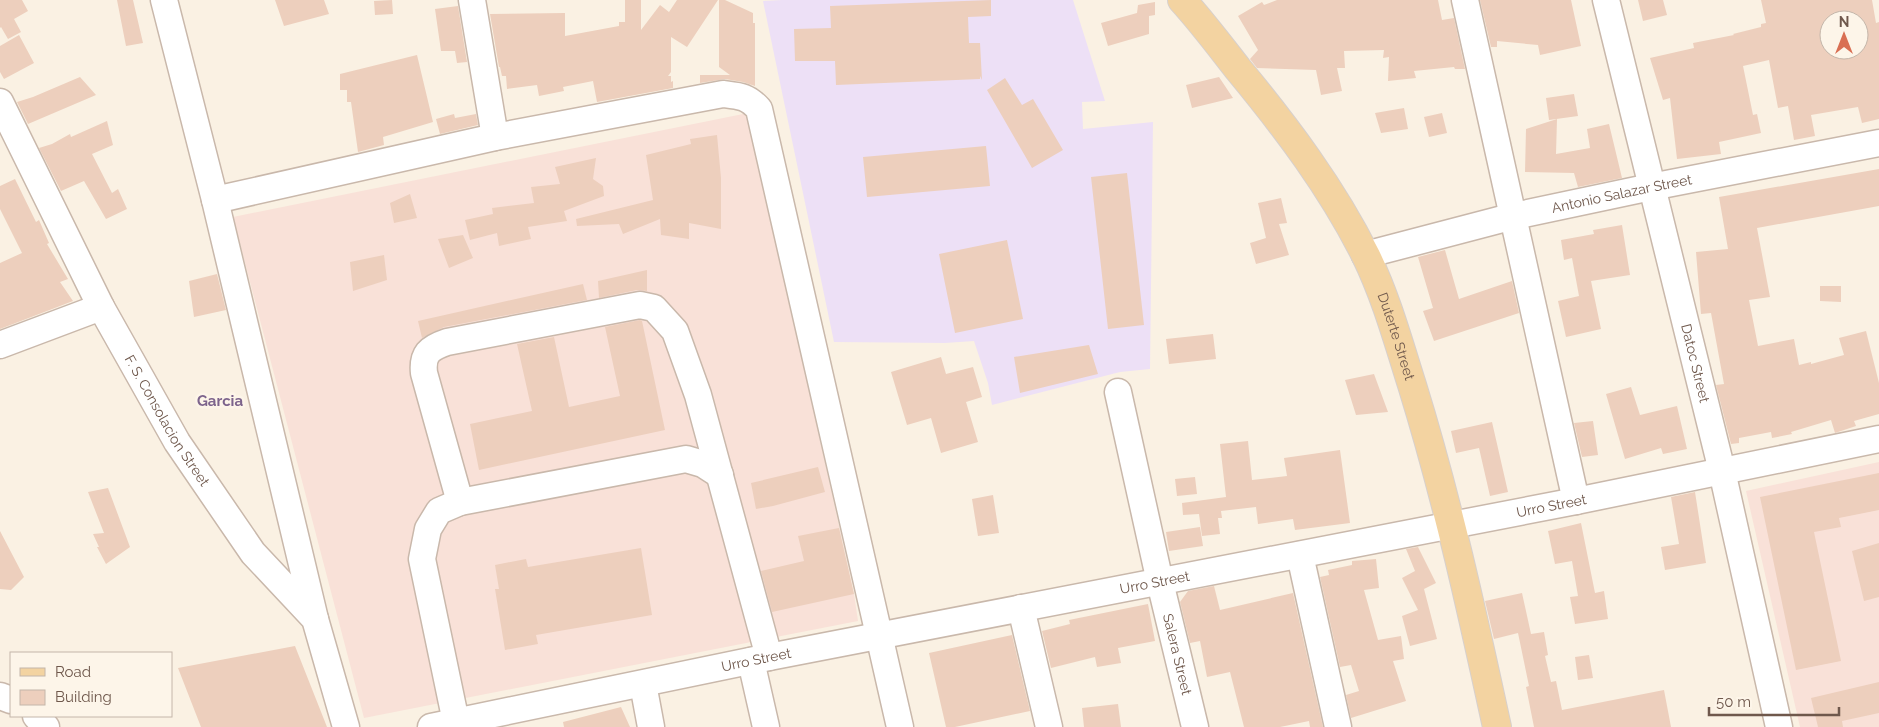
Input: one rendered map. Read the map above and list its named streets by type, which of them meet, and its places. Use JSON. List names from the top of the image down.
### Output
{
  "streets": {
    "main road": ["Duterte Street"],
    "street": [
      "Antonio Salazar Street",
      "Datoc Street",
      "F. S. Consolacion Street",
      "Urro Street",
      "Salera Street"
    ]
  },
  "crossings": [
    ["Antonio Salazar Street", "Duterte Street"],
    ["Antonio Salazar Street", "Datoc Street"],
    ["Duterte Street", "Urro Street"],
    ["Datoc Street", "Urro Street"],
    ["Urro Street", "Salera Street"]
  ],
  "districts": ["Garcia"],
  "legend": ["Road", "Building"],
  "scale_bar": "50 m",
  "north": "top"
}
